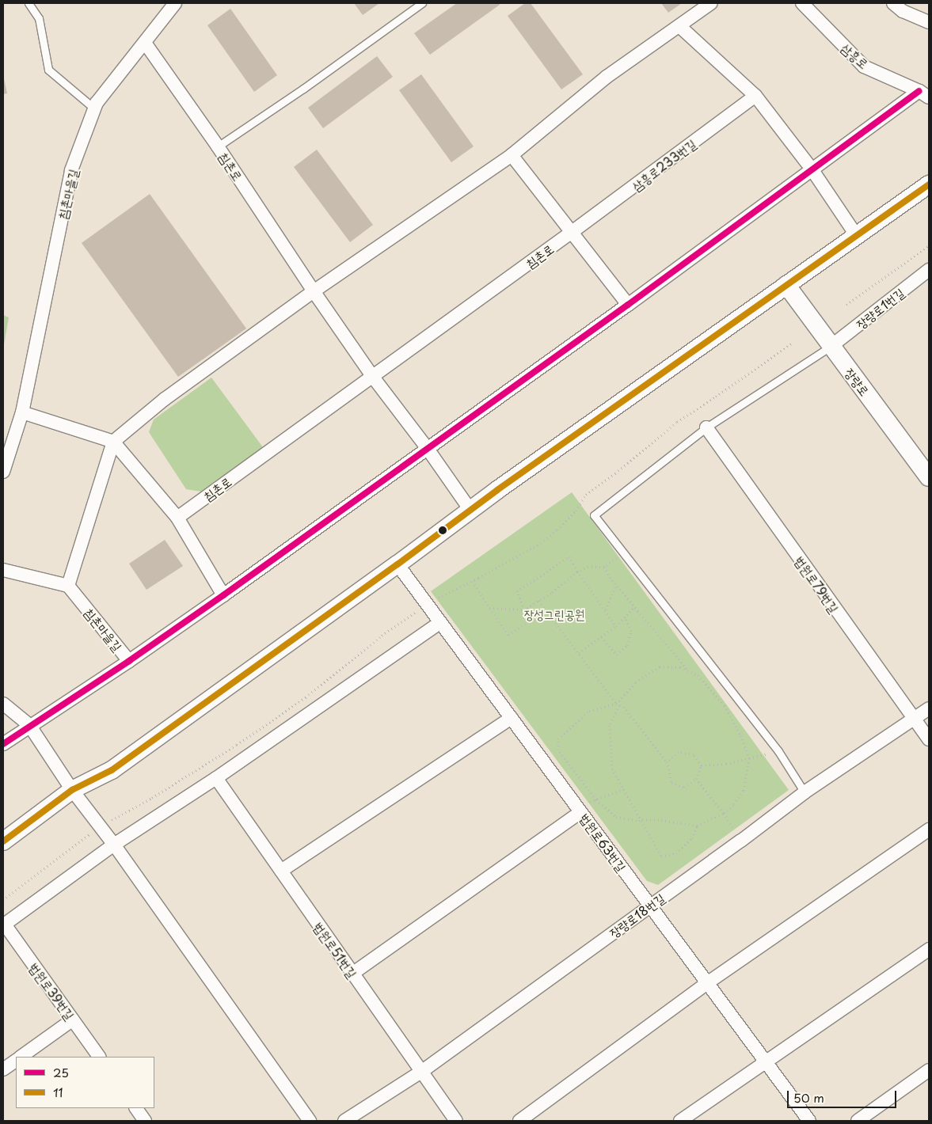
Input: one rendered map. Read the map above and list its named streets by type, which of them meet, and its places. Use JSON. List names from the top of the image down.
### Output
{
  "streets": {
    "main road": ["장량로"],
    "street": [
      "삼흥로",
      "삼흥로233번길",
      "침촌로",
      "침촌마을길",
      "장량로1번길",
      "법원로79번길",
      "법원로63번길",
      "장량로18번길",
      "법원로51번길",
      "법원로39번길"
    ]
  },
  "crossings": [
    ["삼흥로233번길", "침촌로"],
    ["침촌로", "침촌마을길"],
    ["장량로1번길", "장량로"],
    ["법원로79번길", "장량로18번길"],
    ["법원로63번길", "장량로18번길"],
    ["장량로18번길", "법원로51번길"]
  ],
  "parks": ["장성그린공원"],
  "lines": ["transit line 25", "transit line 11"],
  "legend": ["25", "11"],
  "scale_bar": "50 m"
}
